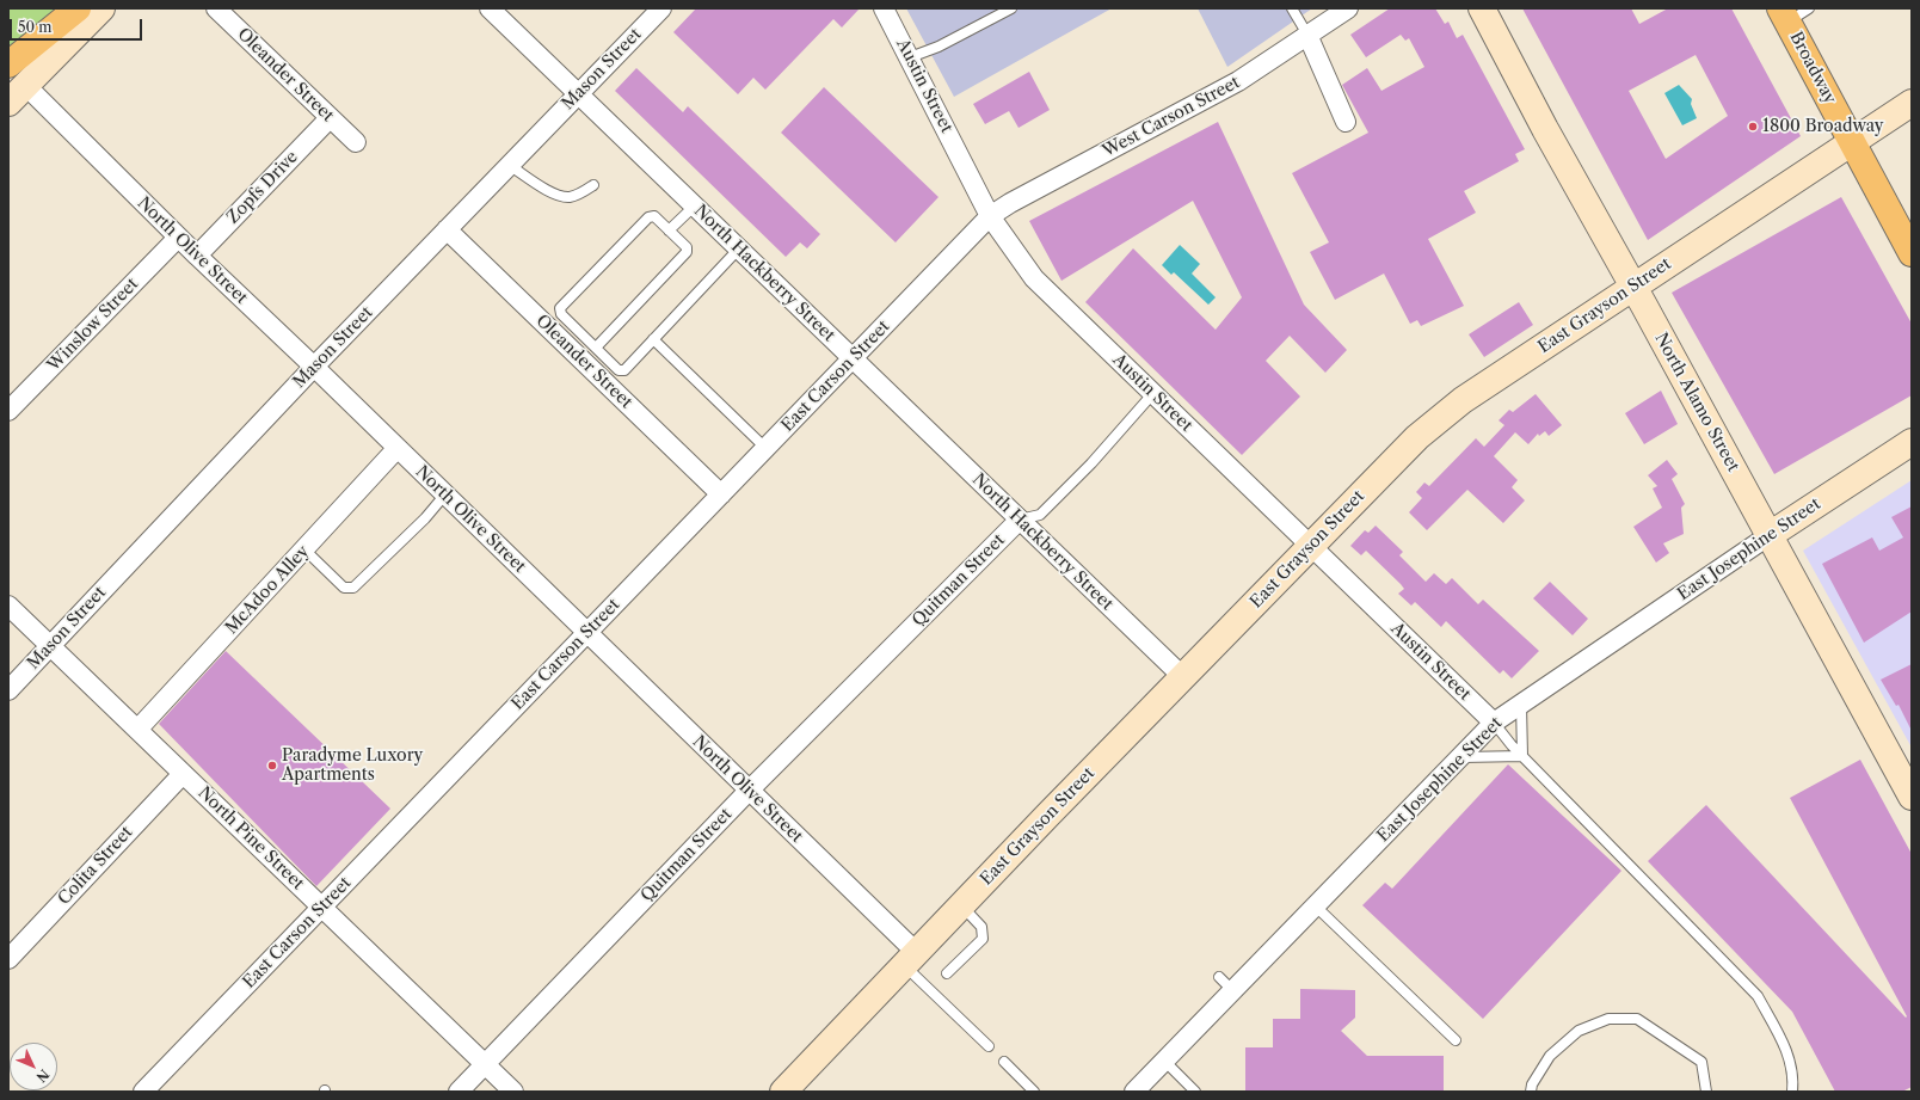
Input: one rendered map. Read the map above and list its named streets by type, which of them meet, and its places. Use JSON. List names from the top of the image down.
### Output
{
  "streets": {
    "main road": ["Broadway"],
    "street": [
      "Mason Street",
      "Oleander Street",
      "Austin Street",
      "West Carson Street",
      "Zopfs Drive",
      "North Olive Street",
      "North Hackberry Street",
      "East Grayson Street",
      "Winslow Street",
      "East Carson Street",
      "North Alamo Street",
      "East Josephine Street",
      "Quitman Street",
      "McAdoo Alley",
      "North Pine Street",
      "Colita Street"
    ]
  },
  "crossings": [
    ["Broadway", "East Grayson Street"],
    ["Mason Street", "Oleander Street"],
    ["Mason Street", "North Olive Street"],
    ["Mason Street", "North Hackberry Street"],
    ["Mason Street", "North Pine Street"],
    ["Oleander Street", "Zopfs Drive"],
    ["Oleander Street", "East Carson Street"],
    ["Austin Street", "West Carson Street"],
    ["Austin Street", "East Grayson Street"],
    ["Austin Street", "East Carson Street"],
    ["Austin Street", "East Josephine Street"],
    ["West Carson Street", "East Carson Street"],
    ["Zopfs Drive", "North Olive Street"],
    ["North Olive Street", "East Grayson Street"],
    ["North Olive Street", "Winslow Street"],
    ["North Olive Street", "East Carson Street"],
    ["North Olive Street", "Quitman Street"],
    ["North Olive Street", "McAdoo Alley"],
    ["North Hackberry Street", "East Grayson Street"],
    ["North Hackberry Street", "East Carson Street"],
    ["North Hackberry Street", "Quitman Street"],
    ["East Grayson Street", "North Alamo Street"],
    ["East Carson Street", "North Pine Street"],
    ["North Alamo Street", "East Josephine Street"],
    ["Quitman Street", "North Pine Street"],
    ["McAdoo Alley", "North Pine Street"],
    ["North Pine Street", "Colita Street"]
  ],
  "places": ["1800 Broadway", "Paradyme Luxory Apartments"],
  "scale_bar": "50 m",
  "north": "bottom right"
}
